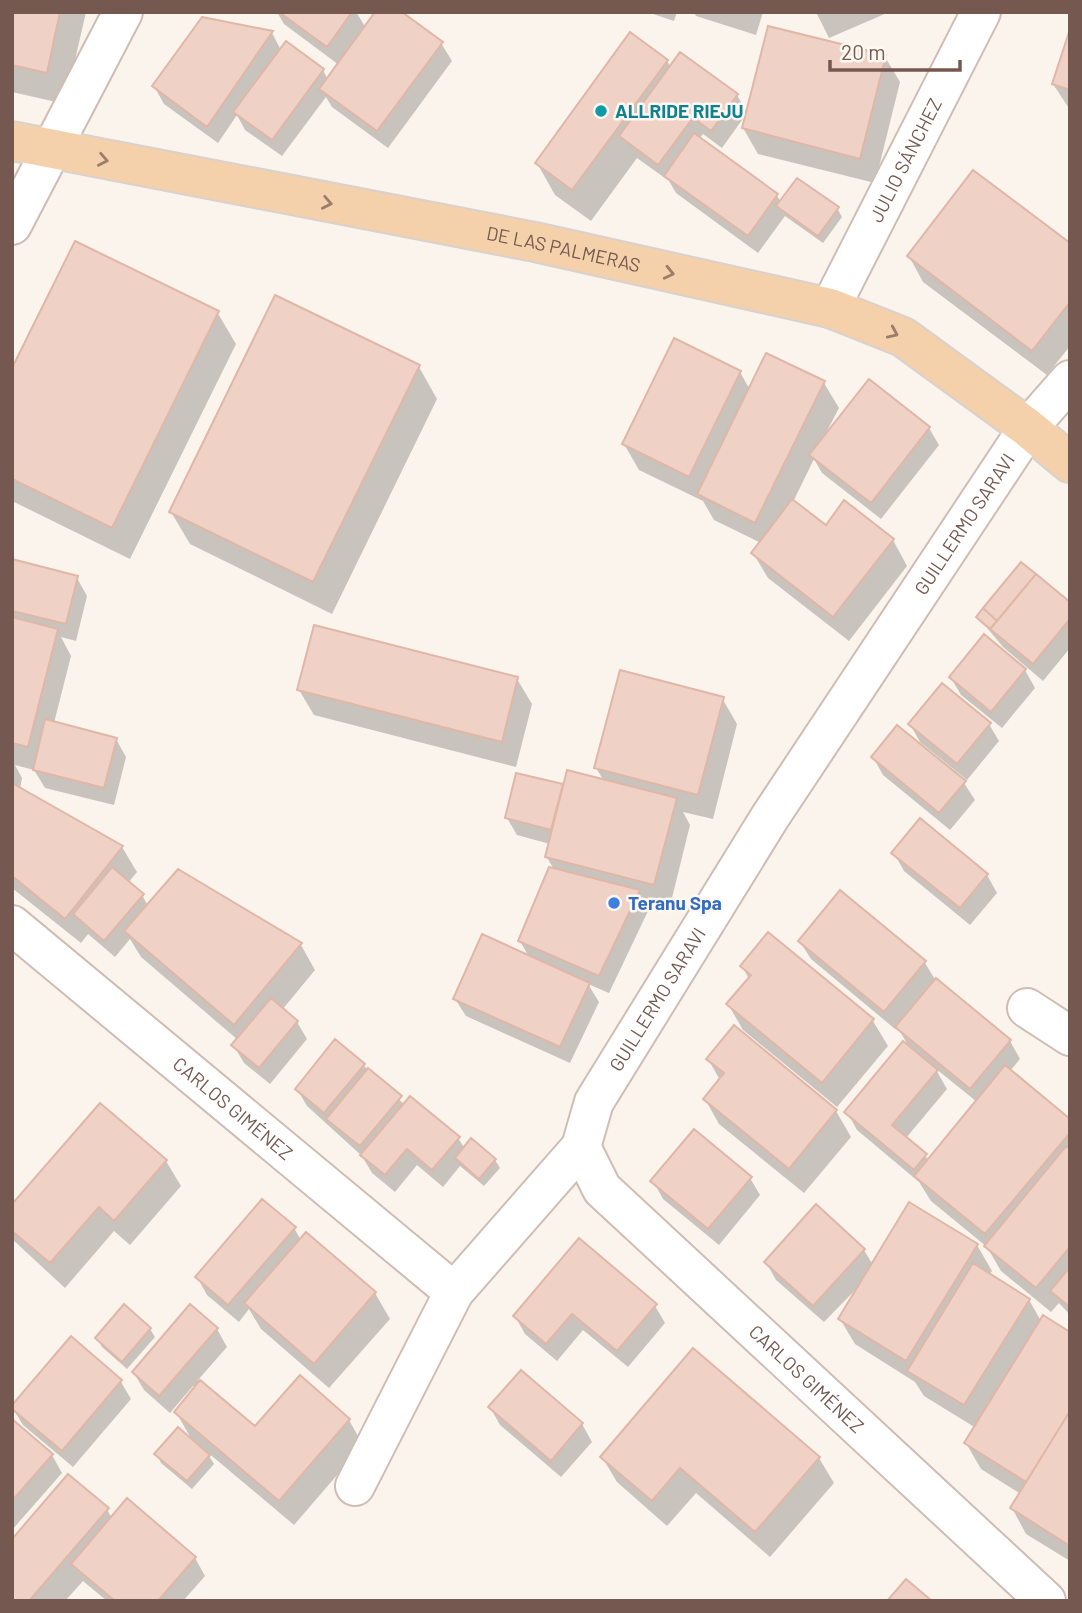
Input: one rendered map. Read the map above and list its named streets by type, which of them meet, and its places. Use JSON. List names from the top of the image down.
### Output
{
  "streets": {
    "main road": ["DE LAS PALMERAS"],
    "street": ["JULIO SÁNCHEZ", "GUILLERMO SARAVI", "CARLOS GIMÉNEZ"]
  },
  "crossings": [
    ["JULIO SÁNCHEZ", "DE LAS PALMERAS"],
    ["DE LAS PALMERAS", "GUILLERMO SARAVI"],
    ["GUILLERMO SARAVI", "CARLOS GIMÉNEZ"]
  ],
  "one_way": ["DE LAS PALMERAS"],
  "places": ["ALLRIDE RIEJU", "Teranu Spa"],
  "scale_bar": "20 m"
}
